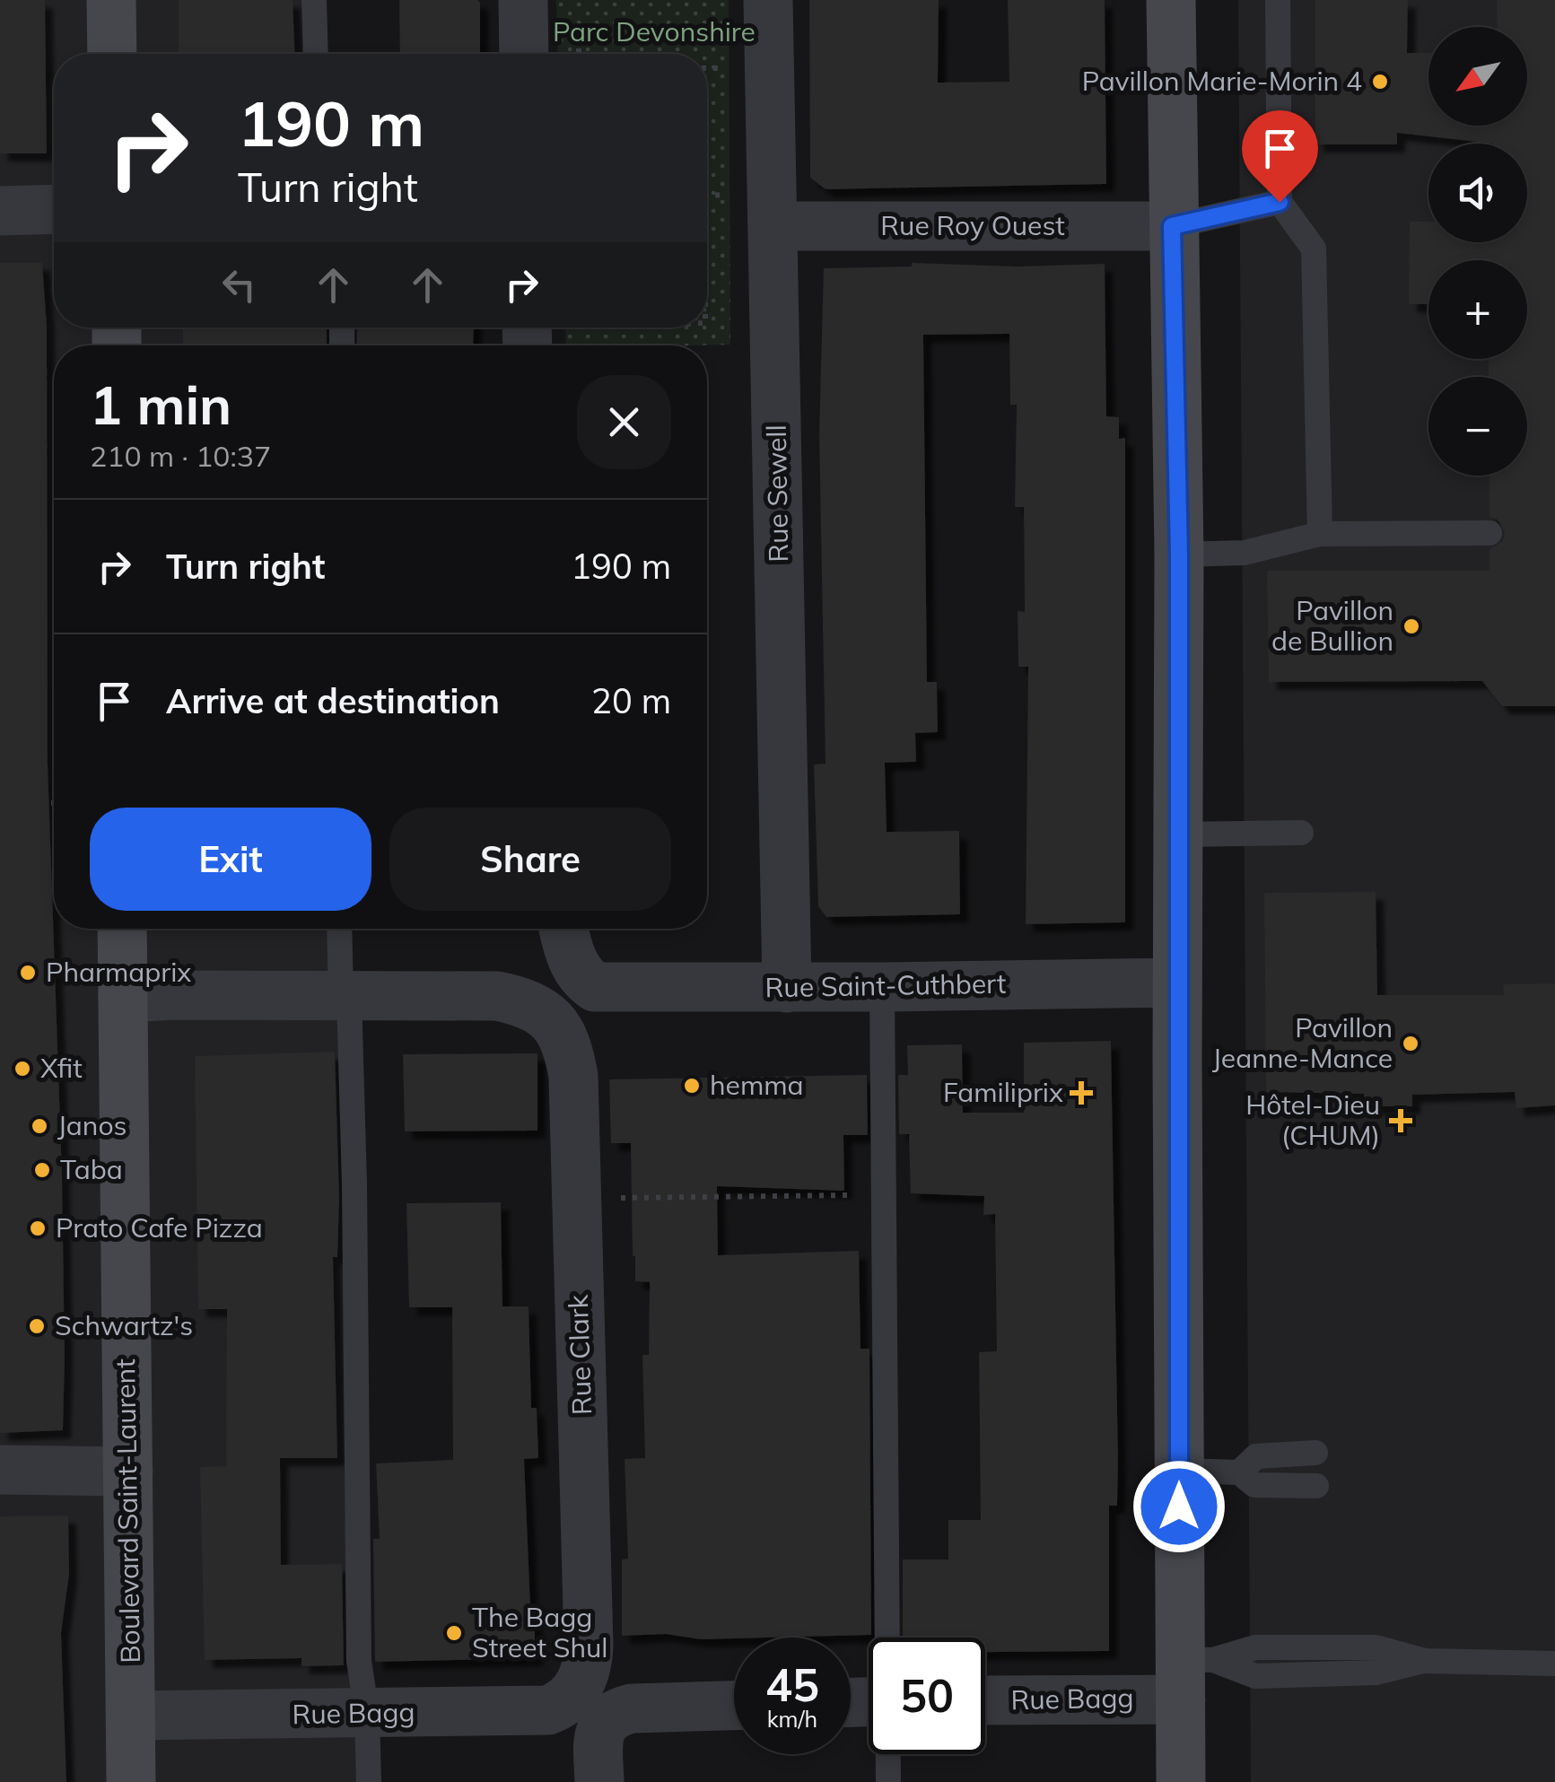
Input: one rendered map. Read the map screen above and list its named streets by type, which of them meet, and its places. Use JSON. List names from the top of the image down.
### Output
{
  "streets": {
    "main road": ["Boulevard Saint-Laurent"],
    "street": [
      "Rue Roy Ouest",
      "Rue Sewell",
      "Rue Saint-Cuthbert",
      "Rue Clark",
      "Rue Bagg"
    ]
  },
  "crossings": [
    ["Rue Roy Ouest", "Rue Sewell"],
    ["Rue Sewell", "Rue Saint-Cuthbert"],
    ["Rue Clark", "Rue Bagg"],
    ["Boulevard Saint-Laurent", "Rue Bagg"]
  ],
  "parks": ["Parc Devonshire"],
  "places": {
    "other": [
      "Pavillon Marie-Morin 4",
      "Pavillon de Bullion",
      "Pharmaprix",
      "Pavillon Jeanne-Mance",
      "Xfit",
      "hemma",
      "Janos",
      "Taba",
      "Prato Cafe Pizza",
      "Schwartz's",
      "The Bagg Street Shul"
    ],
    "health": ["Familiprix", "Hôtel-Dieu (CHUM)"]
  },
  "north": "bottom left",
  "page": {
    "map_buttons": ["+", "−"],
    "turn": ["190 m", "Turn right"],
    "heading": ["1 min", "210 m · 10:37"],
    "list": [
      {
        "name": "Turn right",
        "value": "190 m"
      },
      {
        "name": "Arrive at destination",
        "value": "20 m"
      }
    ],
    "buttons": ["Exit", "Share"],
    "speed": "45 km/h",
    "limit": "50"
  }
}
